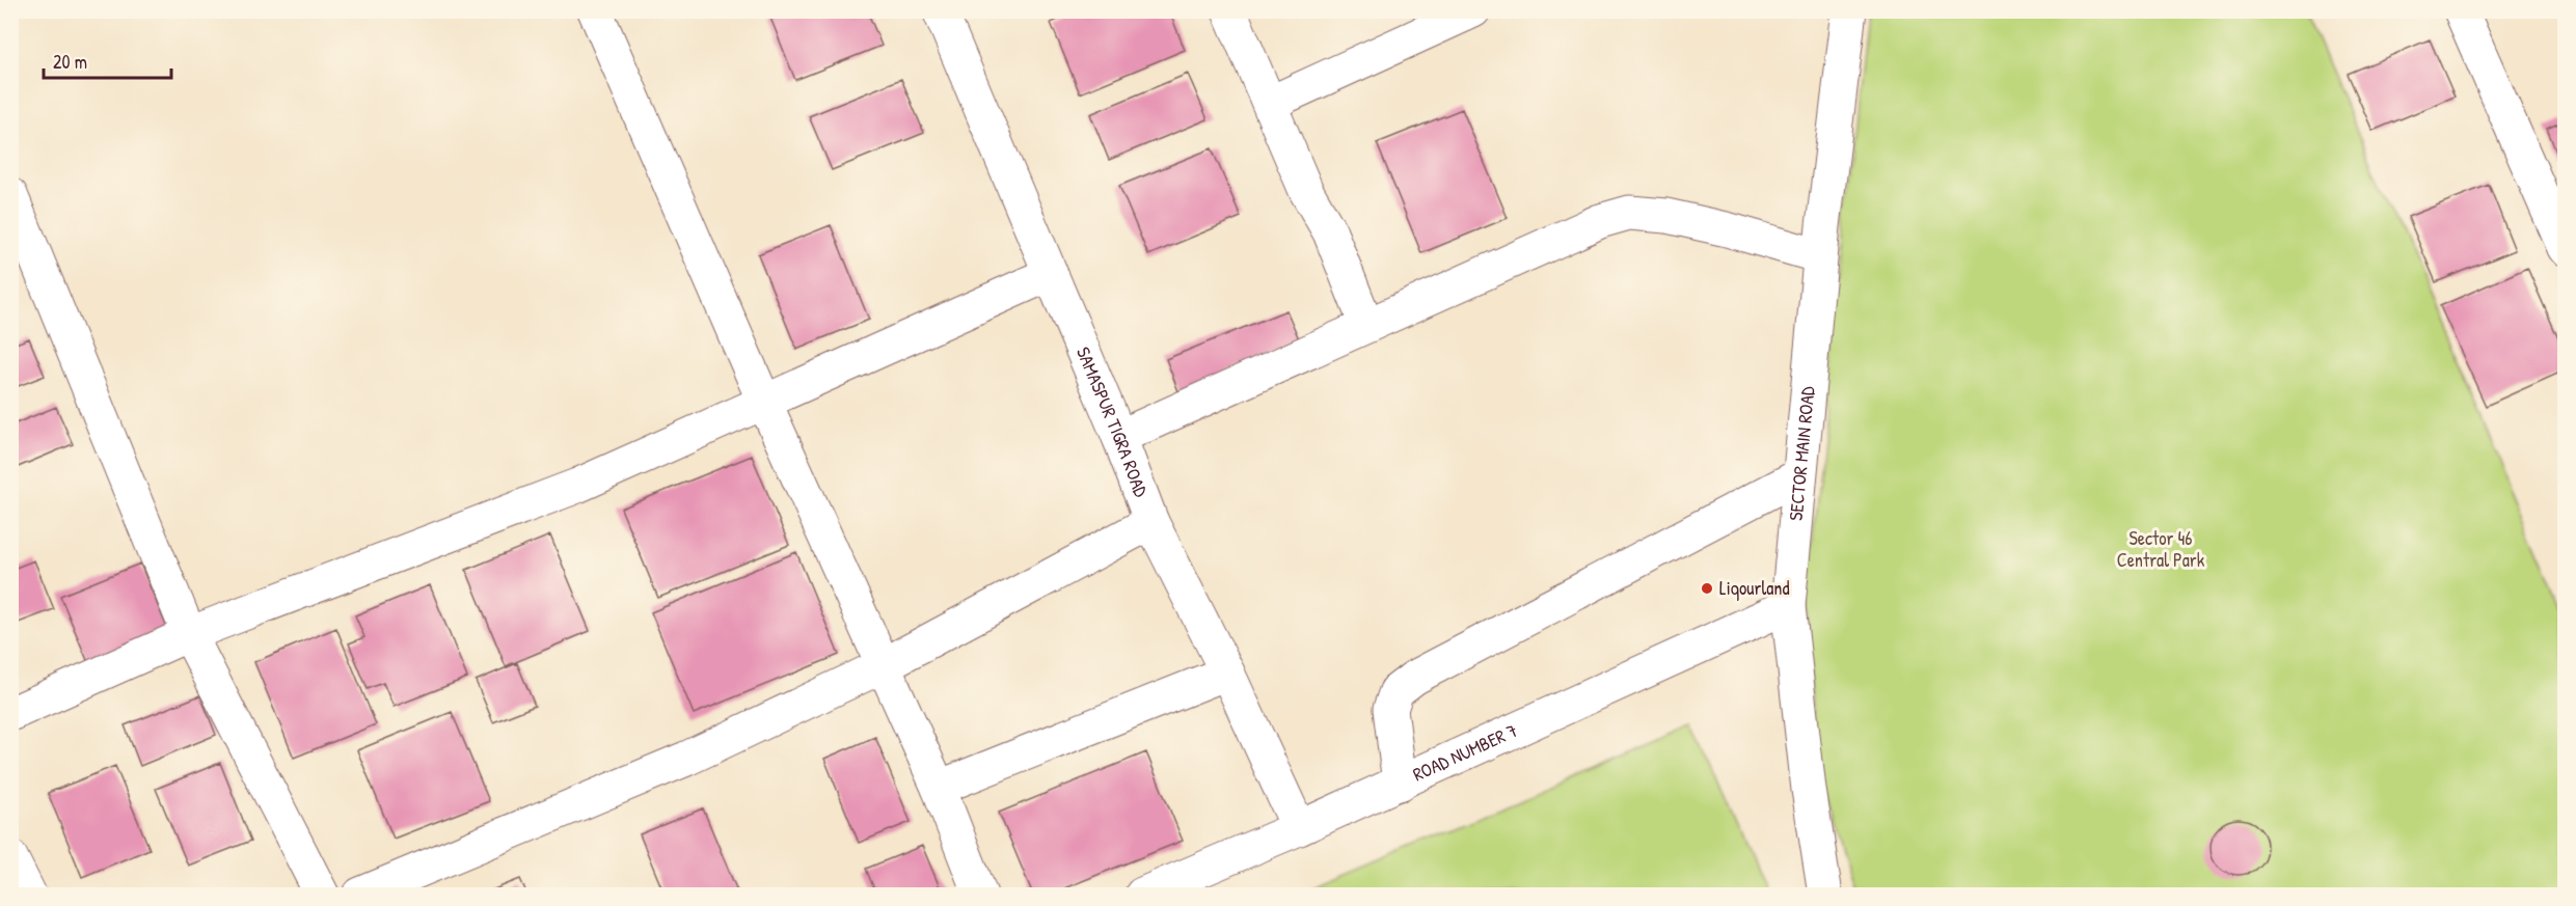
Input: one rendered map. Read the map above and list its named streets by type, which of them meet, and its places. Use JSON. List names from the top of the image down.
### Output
{
  "streets": {
    "street": ["SAMASPUR TIGRA ROAD", "SECTOR MAIN ROAD", "ROAD NUMBER 7"]
  },
  "crossings": [
    ["SAMASPUR TIGRA ROAD", "ROAD NUMBER 7"],
    ["SECTOR MAIN ROAD", "ROAD NUMBER 7"]
  ],
  "parks": ["Sector 46 Central Park"],
  "places": ["Liqourland"],
  "scale_bar": "20 m"
}
